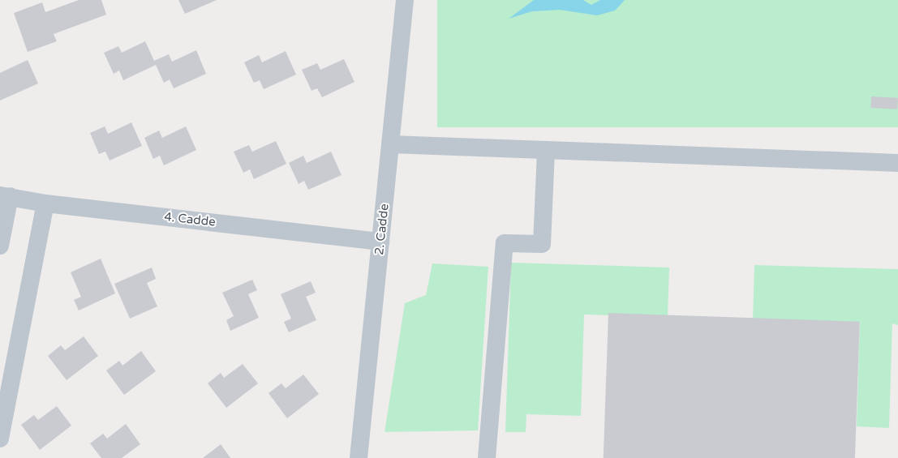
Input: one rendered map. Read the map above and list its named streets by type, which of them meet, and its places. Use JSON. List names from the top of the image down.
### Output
{
  "streets": {
    "street": ["4. Cadde", "2. Cadde"]
  },
  "crossings": [
    ["4. Cadde", "2. Cadde"]
  ]
}
